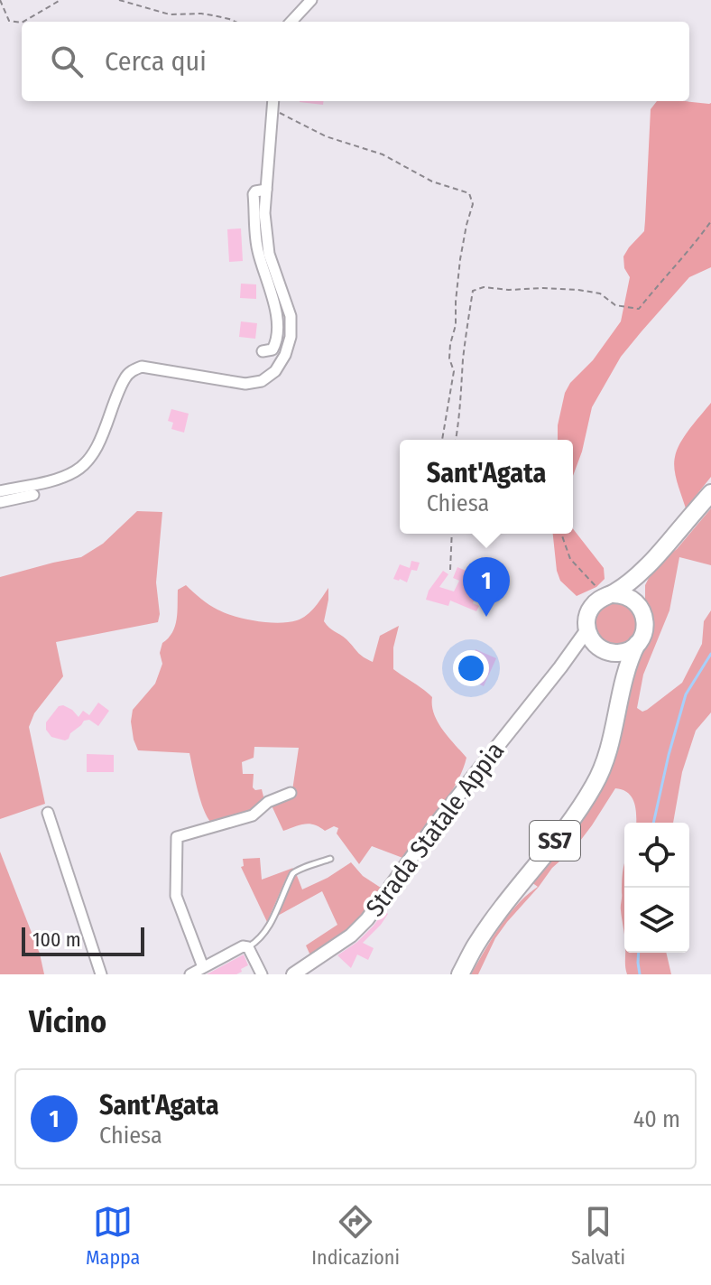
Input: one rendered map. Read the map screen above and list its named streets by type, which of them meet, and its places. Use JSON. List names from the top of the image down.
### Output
{
  "streets": {
    "main road": ["Strada Statale Appia", "SS7"]
  },
  "crossings": [
    ["Strada Statale Appia", "SS7"]
  ],
  "scale_bar": "100 m",
  "page": {
    "search": "Cerca qui",
    "popup": ["Sant'Agata", "Chiesa"],
    "pins": "1",
    "scale": "100 m",
    "heading": "Vicino",
    "list": [
      {
        "mark": "1",
        "name": "Sant'Agata",
        "note": "Chiesa",
        "value": "40 m"
      }
    ],
    "nav": ["Mappa", "Indicazioni", "Salvati"]
  }
}
